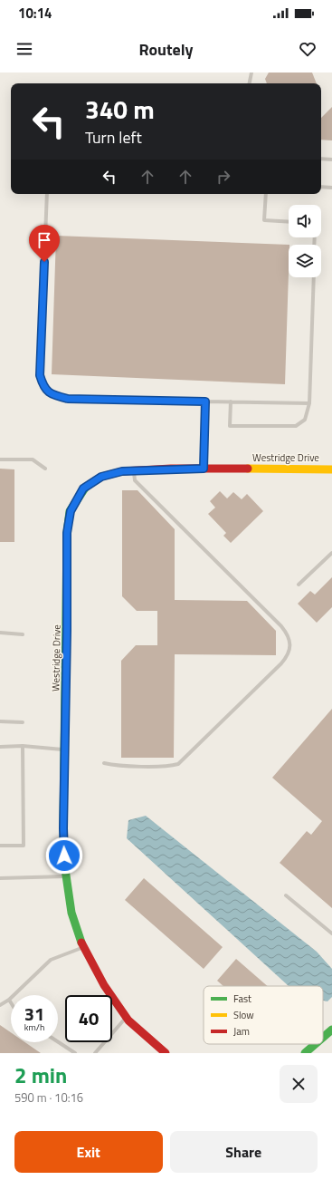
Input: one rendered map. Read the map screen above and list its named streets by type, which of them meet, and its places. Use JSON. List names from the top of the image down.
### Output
{
  "streets": {
    "street": ["Westridge Drive"]
  },
  "legend": ["Fast", "Slow", "Jam"],
  "page": {
    "status": "10:14",
    "header": "Routely",
    "turn": ["340 m", "Turn left"],
    "speed": "31 km/h",
    "limit": "40",
    "heading": ["2 min", "590 m · 10:16"],
    "buttons": ["Exit", "Share"]
  }
}
